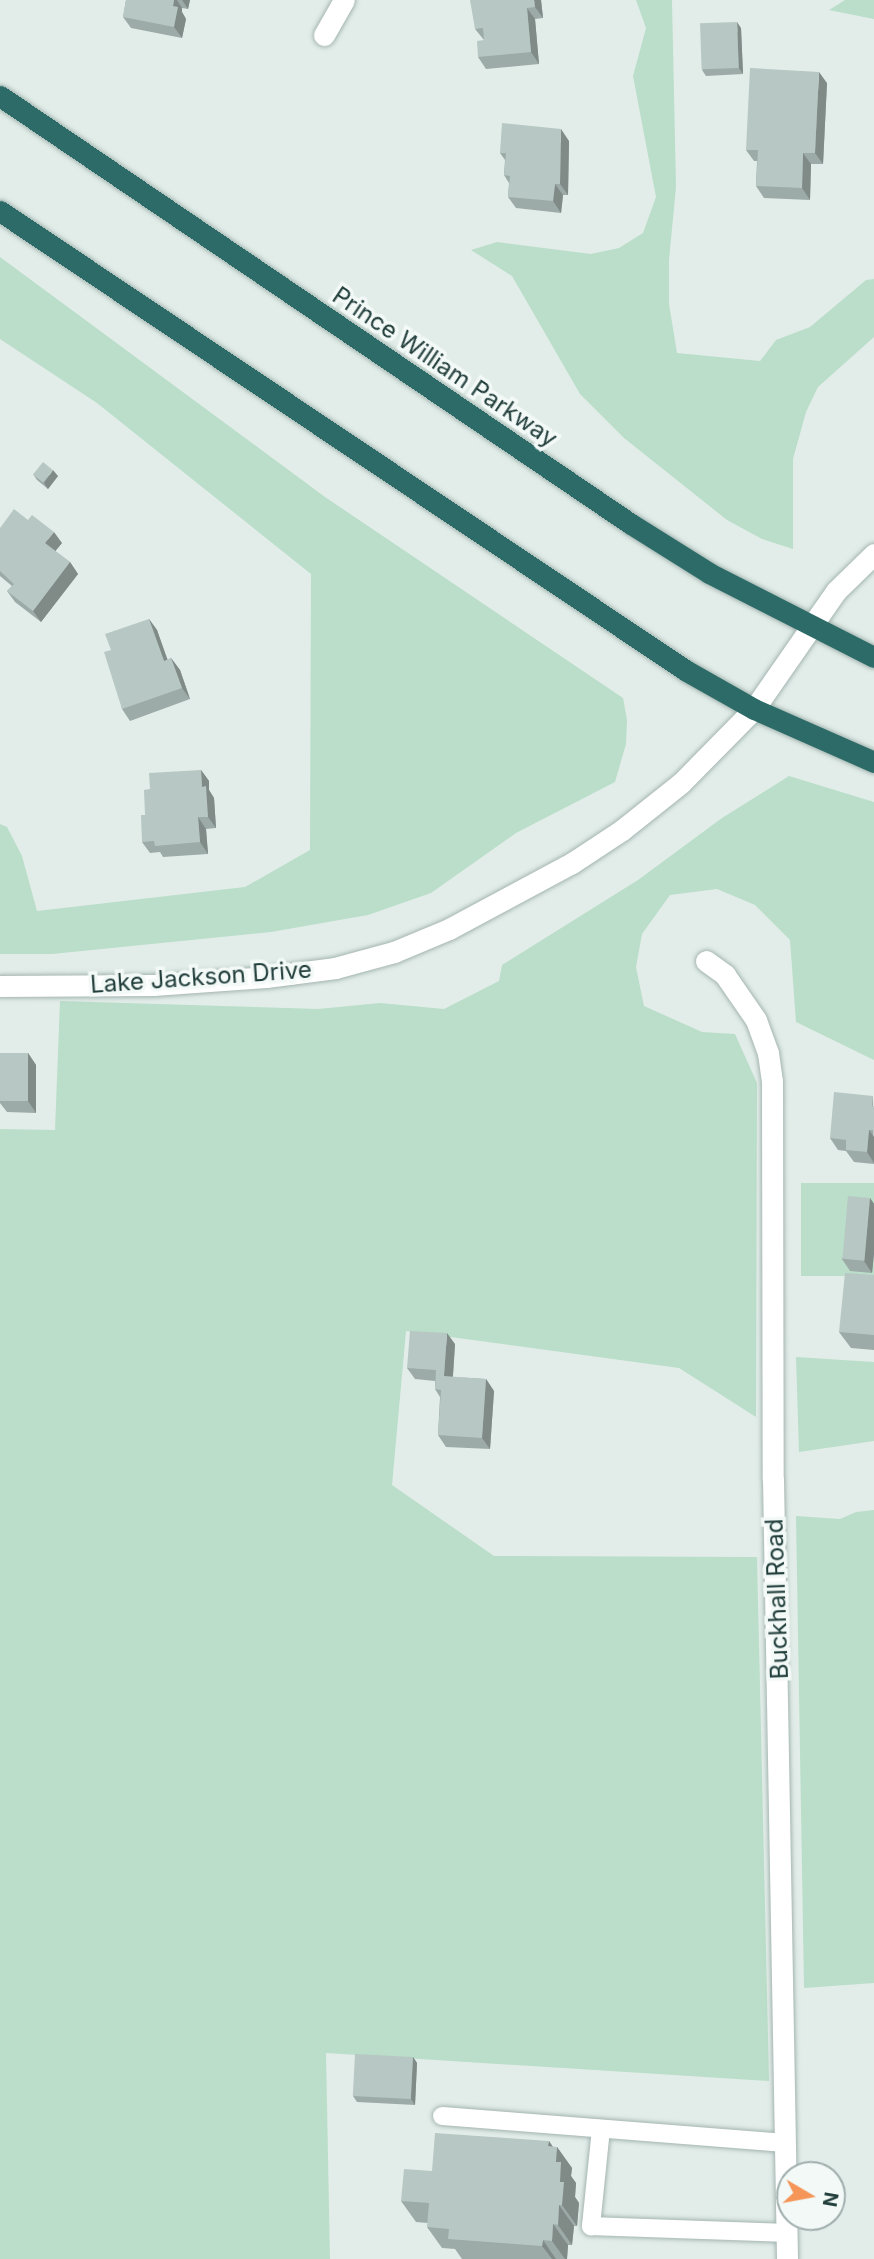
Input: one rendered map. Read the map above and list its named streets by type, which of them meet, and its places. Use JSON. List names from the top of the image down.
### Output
{
  "streets": {
    "highway": ["Prince William Parkway"],
    "street": ["Lake Jackson Drive", "Buckhall Road"]
  },
  "crossings": [
    ["Prince William Parkway", "Lake Jackson Drive"]
  ],
  "north": "right"
}
